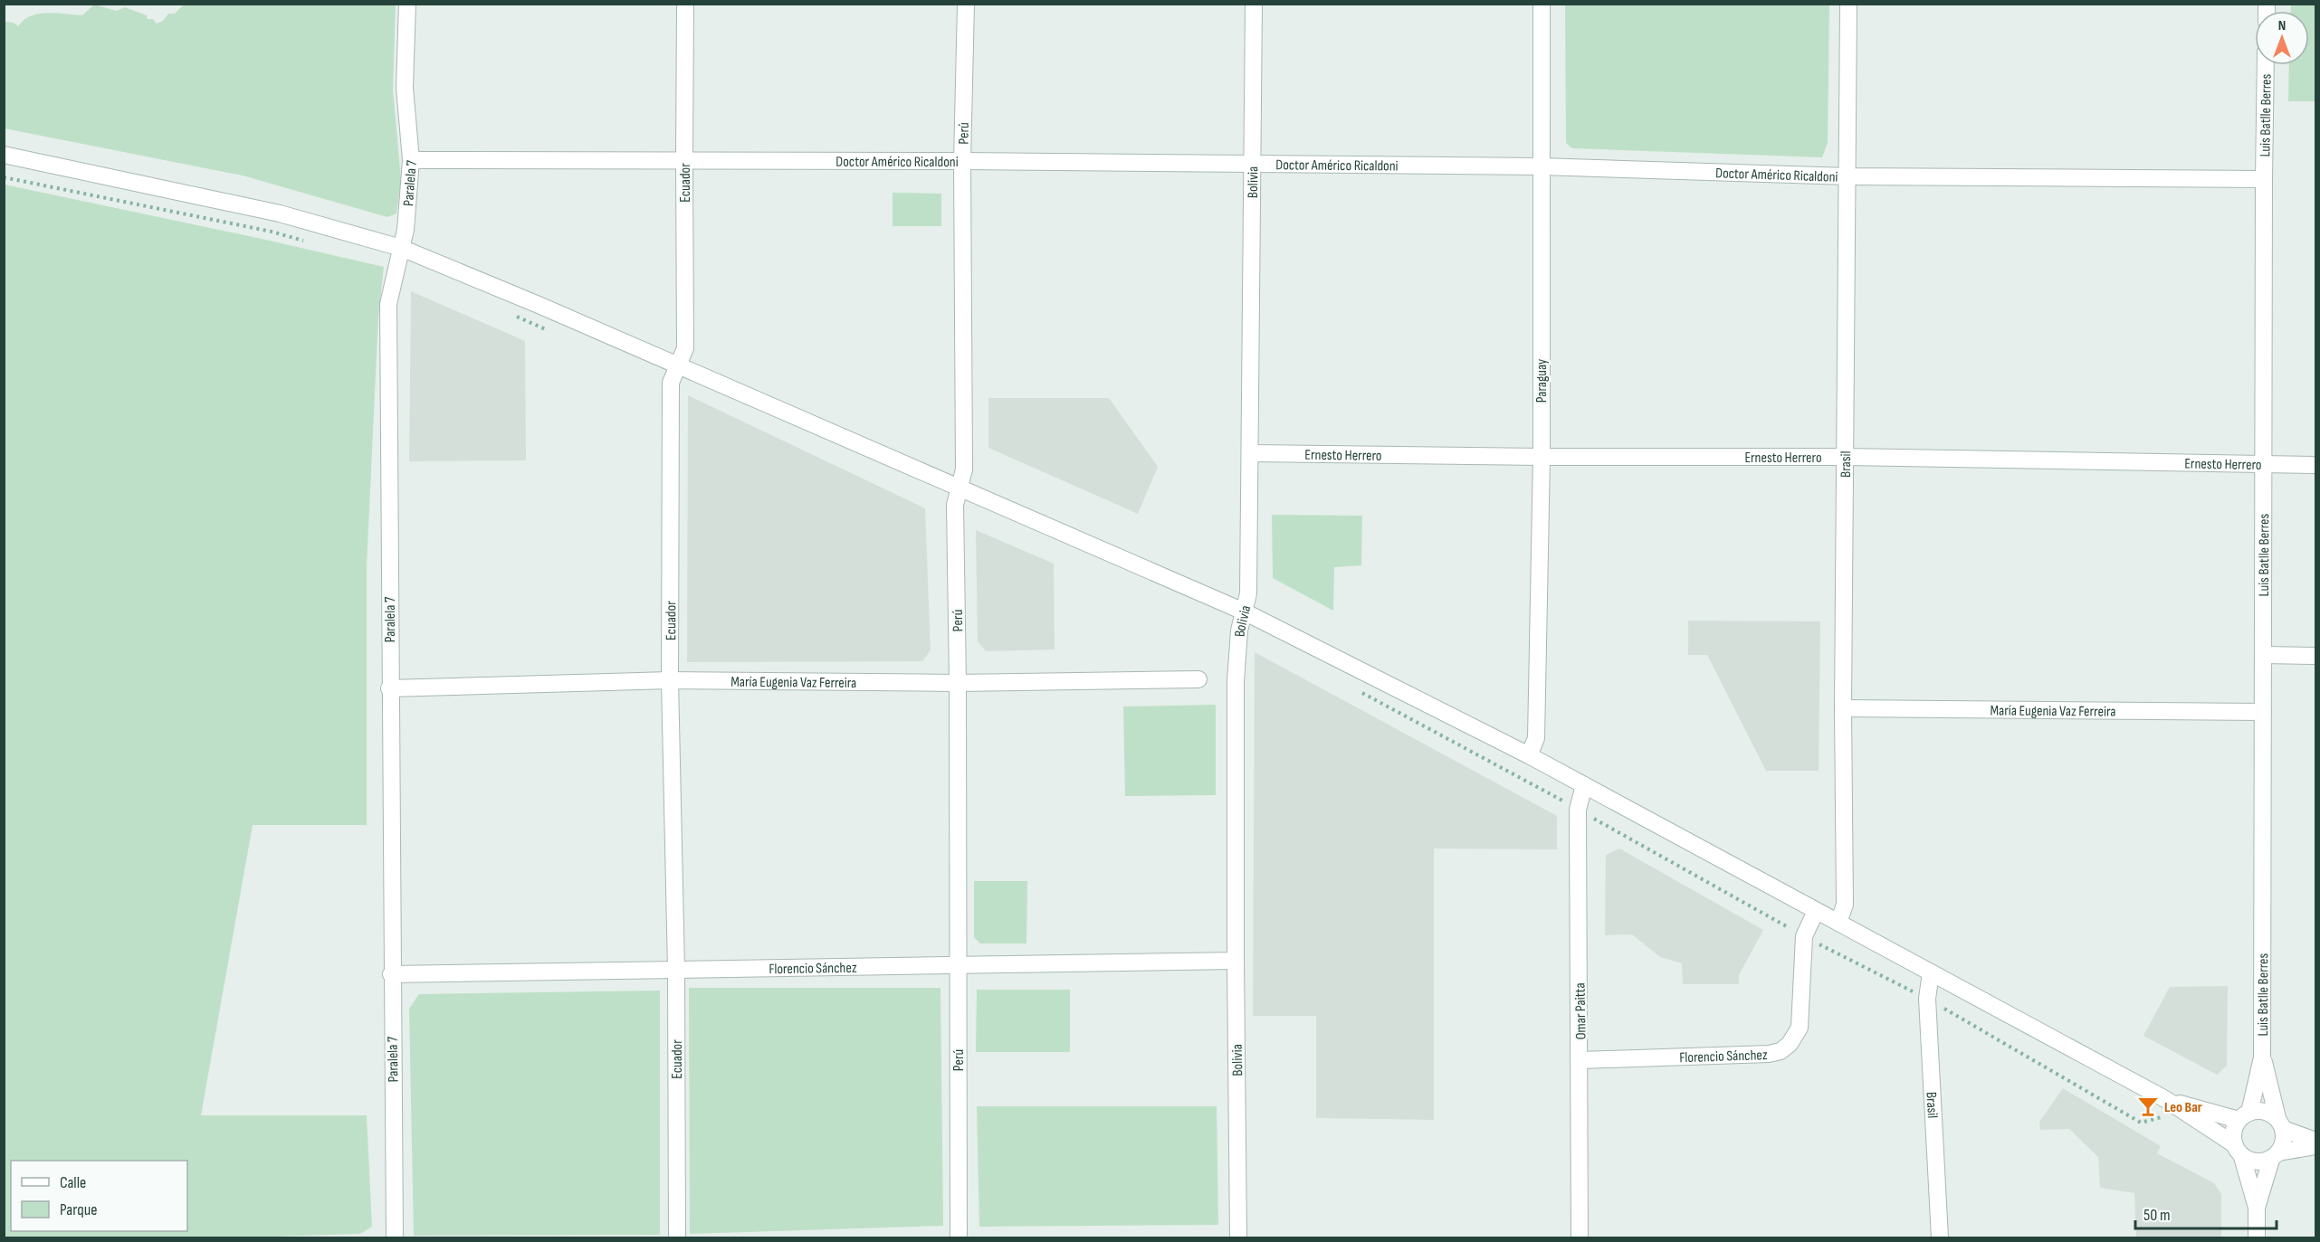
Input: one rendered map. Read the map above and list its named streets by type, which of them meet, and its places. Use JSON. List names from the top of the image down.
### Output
{
  "streets": {
    "street": [
      "Luis Batlle Berres",
      "Perú",
      "Doctor Américo Ricaldoni",
      "Paralela 7",
      "Bolivia",
      "Ecuador",
      "Paraguay",
      "Ernesto Herrero",
      "Brasil",
      "María Eugenia Vaz Ferreira",
      "Florencio Sánchez",
      "Omar Paitta"
    ]
  },
  "crossings": [
    ["Luis Batlle Berres", "Doctor Américo Ricaldoni"],
    ["Luis Batlle Berres", "Ernesto Herrero"],
    ["Luis Batlle Berres", "María Eugenia Vaz Ferreira"],
    ["Perú", "Doctor Américo Ricaldoni"],
    ["Perú", "María Eugenia Vaz Ferreira"],
    ["Perú", "Florencio Sánchez"],
    ["Doctor Américo Ricaldoni", "Paralela 7"],
    ["Doctor Américo Ricaldoni", "Bolivia"],
    ["Doctor Américo Ricaldoni", "Ecuador"],
    ["Doctor Américo Ricaldoni", "Paraguay"],
    ["Doctor Américo Ricaldoni", "Brasil"],
    ["Paralela 7", "María Eugenia Vaz Ferreira"],
    ["Paralela 7", "Florencio Sánchez"],
    ["Bolivia", "Ernesto Herrero"],
    ["Bolivia", "Florencio Sánchez"],
    ["Ecuador", "María Eugenia Vaz Ferreira"],
    ["Ecuador", "Florencio Sánchez"],
    ["Paraguay", "Ernesto Herrero"],
    ["Ernesto Herrero", "Brasil"],
    ["Brasil", "María Eugenia Vaz Ferreira"],
    ["Florencio Sánchez", "Omar Paitta"]
  ],
  "places": {
    "bar": ["Leo Bar"]
  },
  "legend": ["Calle", "Parque"],
  "scale_bar": "50 m",
  "north": "top"
}
